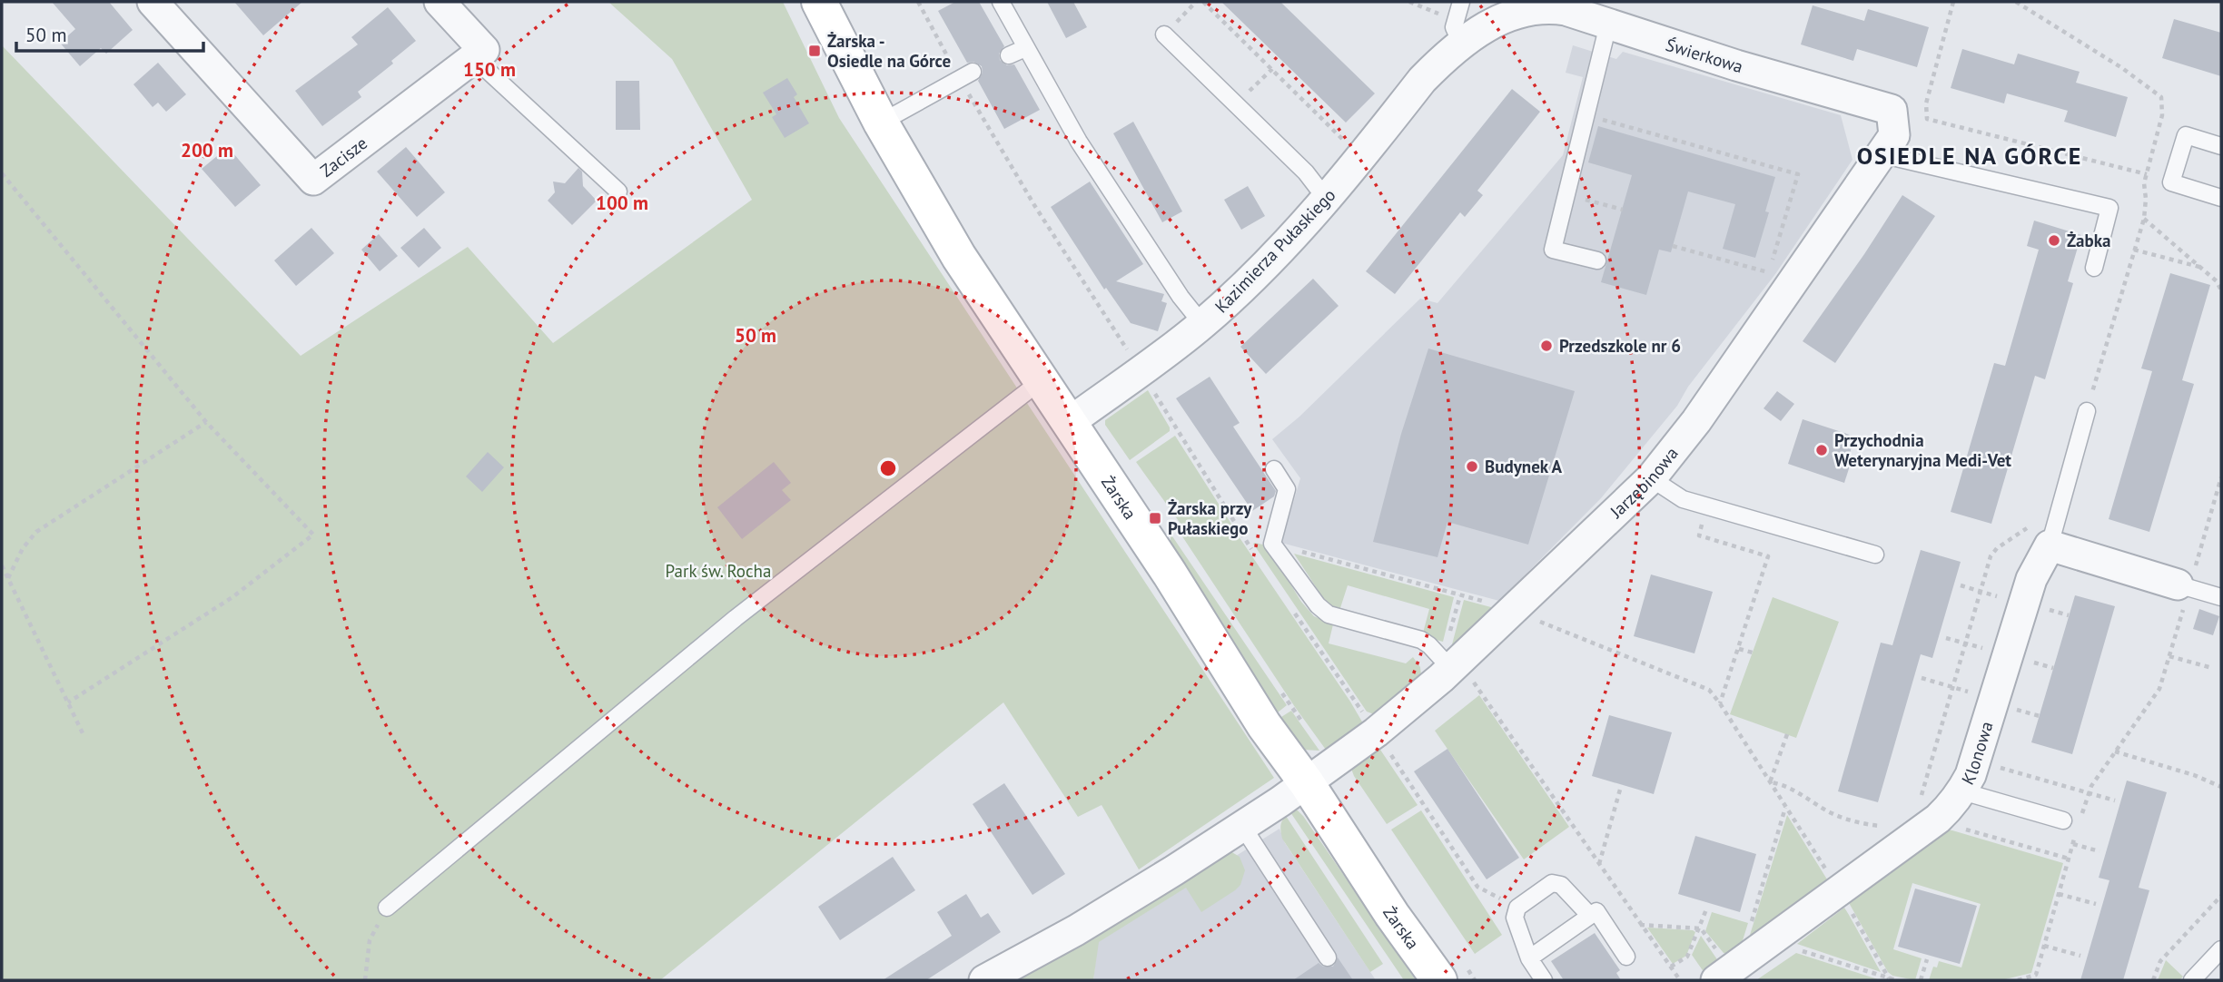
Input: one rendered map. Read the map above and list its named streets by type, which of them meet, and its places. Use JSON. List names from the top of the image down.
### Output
{
  "streets": {
    "street": [
      "Świerkowa",
      "Zacisze",
      "Kazimierza Pułaskiego",
      "Jarzębinowa",
      "Żarska",
      "Klonowa"
    ]
  },
  "crossings": [
    ["Świerkowa", "Kazimierza Pułaskiego"],
    ["Świerkowa", "Jarzębinowa"],
    ["Kazimierza Pułaskiego", "Żarska"],
    ["Jarzębinowa", "Żarska"]
  ],
  "districts": ["OSIEDLE NA GÓRCE"],
  "parks": ["Park św. Rocha"],
  "places": {
    "transit": ["Żarska - Osiedle na Górce", "Żarska przy Pułaskiego"],
    "other": [
      "Żabka",
      "Przedszkole nr 6",
      "Przychodnia Weterynaryjna Medi-Vet",
      "Budynek A"
    ]
  },
  "scale_bar": "50 m",
  "rings": [
    "150 m",
    "200 m",
    "100 m",
    "50 m"
  ]
}
